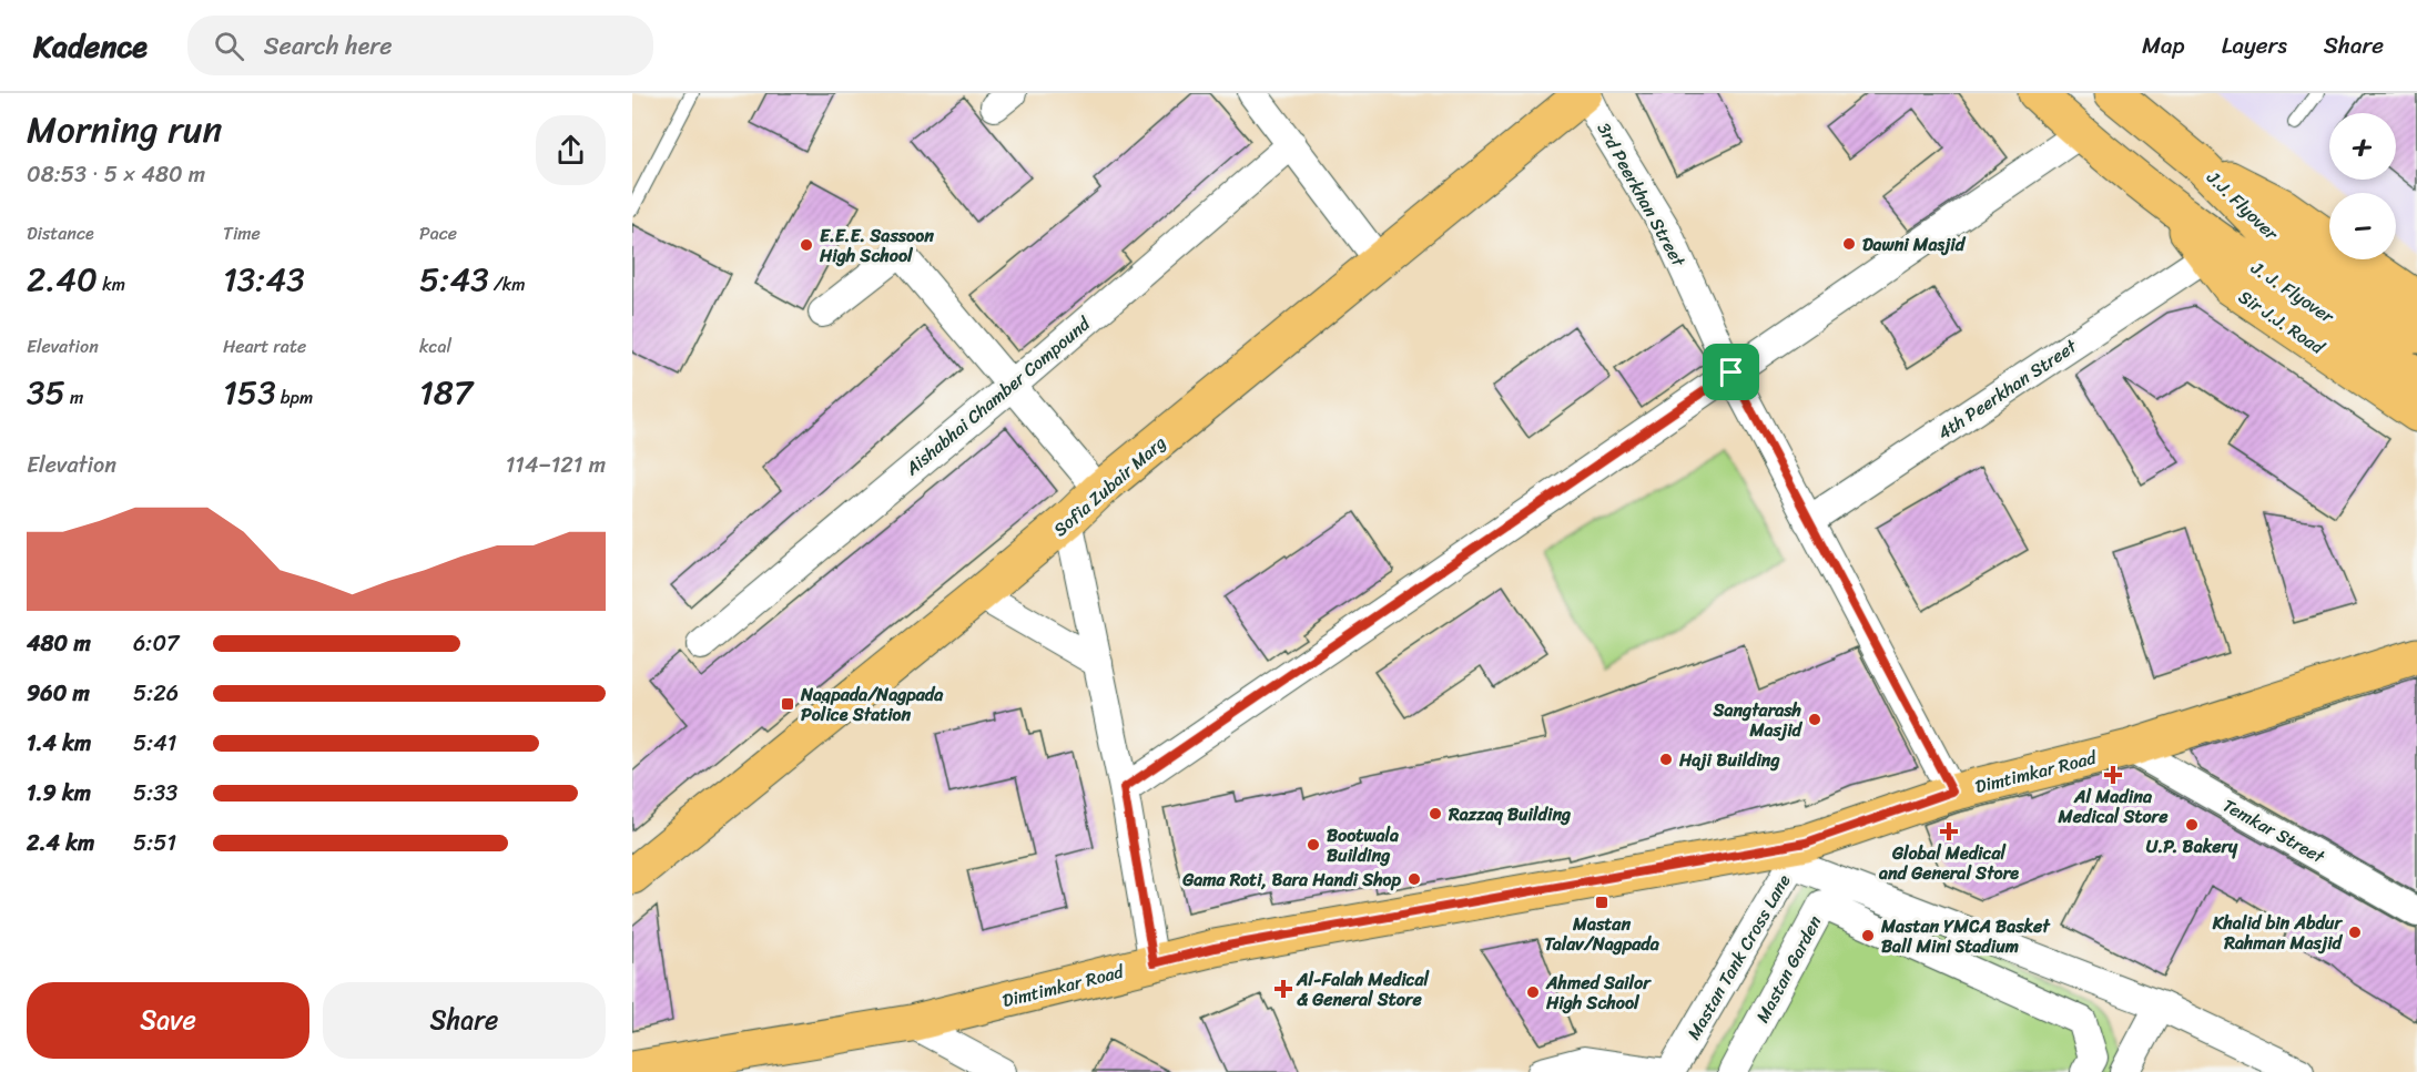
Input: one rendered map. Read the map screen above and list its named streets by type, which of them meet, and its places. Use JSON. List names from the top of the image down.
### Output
{
  "streets": {
    "main road": [
      "J.J. Flyover",
      "J. J. Flyover",
      "Sir J.J. Road",
      "Sofia Zubair Marg",
      "Dimtimkar Road"
    ],
    "street": [
      "3rd Peerkhan Street",
      "4th Peerkhan Street",
      "Aishabhai Chamber Compound",
      "Temkar Street",
      "Mastan Tank Cross Lane",
      "Mastan Garden"
    ]
  },
  "crossings": [
    ["3rd Peerkhan Street", "4th Peerkhan Street"],
    ["3rd Peerkhan Street", "Sofia Zubair Marg"],
    ["3rd Peerkhan Street", "Dimtimkar Road"],
    ["J. J. Flyover", "Sir J.J. Road"],
    ["Sir J.J. Road", "4th Peerkhan Street"],
    ["Dimtimkar Road", "Temkar Street"],
    ["Dimtimkar Road", "Mastan Tank Cross Lane"]
  ],
  "places": {
    "other": [
      "Dawni Masjid",
      "E.E.E. Sassoon High School",
      "Sangtarash Masjid",
      "Haji Building",
      "Razzaq Building",
      "U.P. Bakery",
      "Bootwala Building",
      "Gama Roti, Bara Handi Shop",
      "Khalid bin Abdur Rahman Masjid",
      "Mastan YMCA Basket Ball Mini Stadium",
      "Ahmed Sailor High School"
    ],
    "transit": ["Nagpada/Nagpada Police Station", "Mastan Talav/Nagpada"],
    "health": ["Al Madina Medical Store", "Global Medical and General Store", "Al-Falah Medical & General Store"]
  },
  "page": {
    "header": "Kadence",
    "search": "Search here",
    "nav": ["Map", "Layers", "Share"],
    "heading": ["Morning run", "08:53 · 5 × 480 m"],
    "map_buttons": ["+", "−"],
    "stats": [
      ["Distance", "2.40 km"],
      ["Time", "13:43"],
      ["Pace", "5:43 /km"],
      ["Elevation", "35 m"],
      ["Heart rate", "153 bpm"],
      ["kcal", "187"]
    ],
    "chart": ["Elevation", "114–121 m"],
    "list": [
      {
        "name": "480 m",
        "note": "6:07"
      },
      {
        "name": "960 m",
        "note": "5:26"
      },
      {
        "name": "1.4 km",
        "note": "5:41"
      },
      {
        "name": "1.9 km",
        "note": "5:33"
      },
      {
        "name": "2.4 km",
        "note": "5:51"
      }
    ],
    "buttons": ["Save", "Share"]
  }
}
